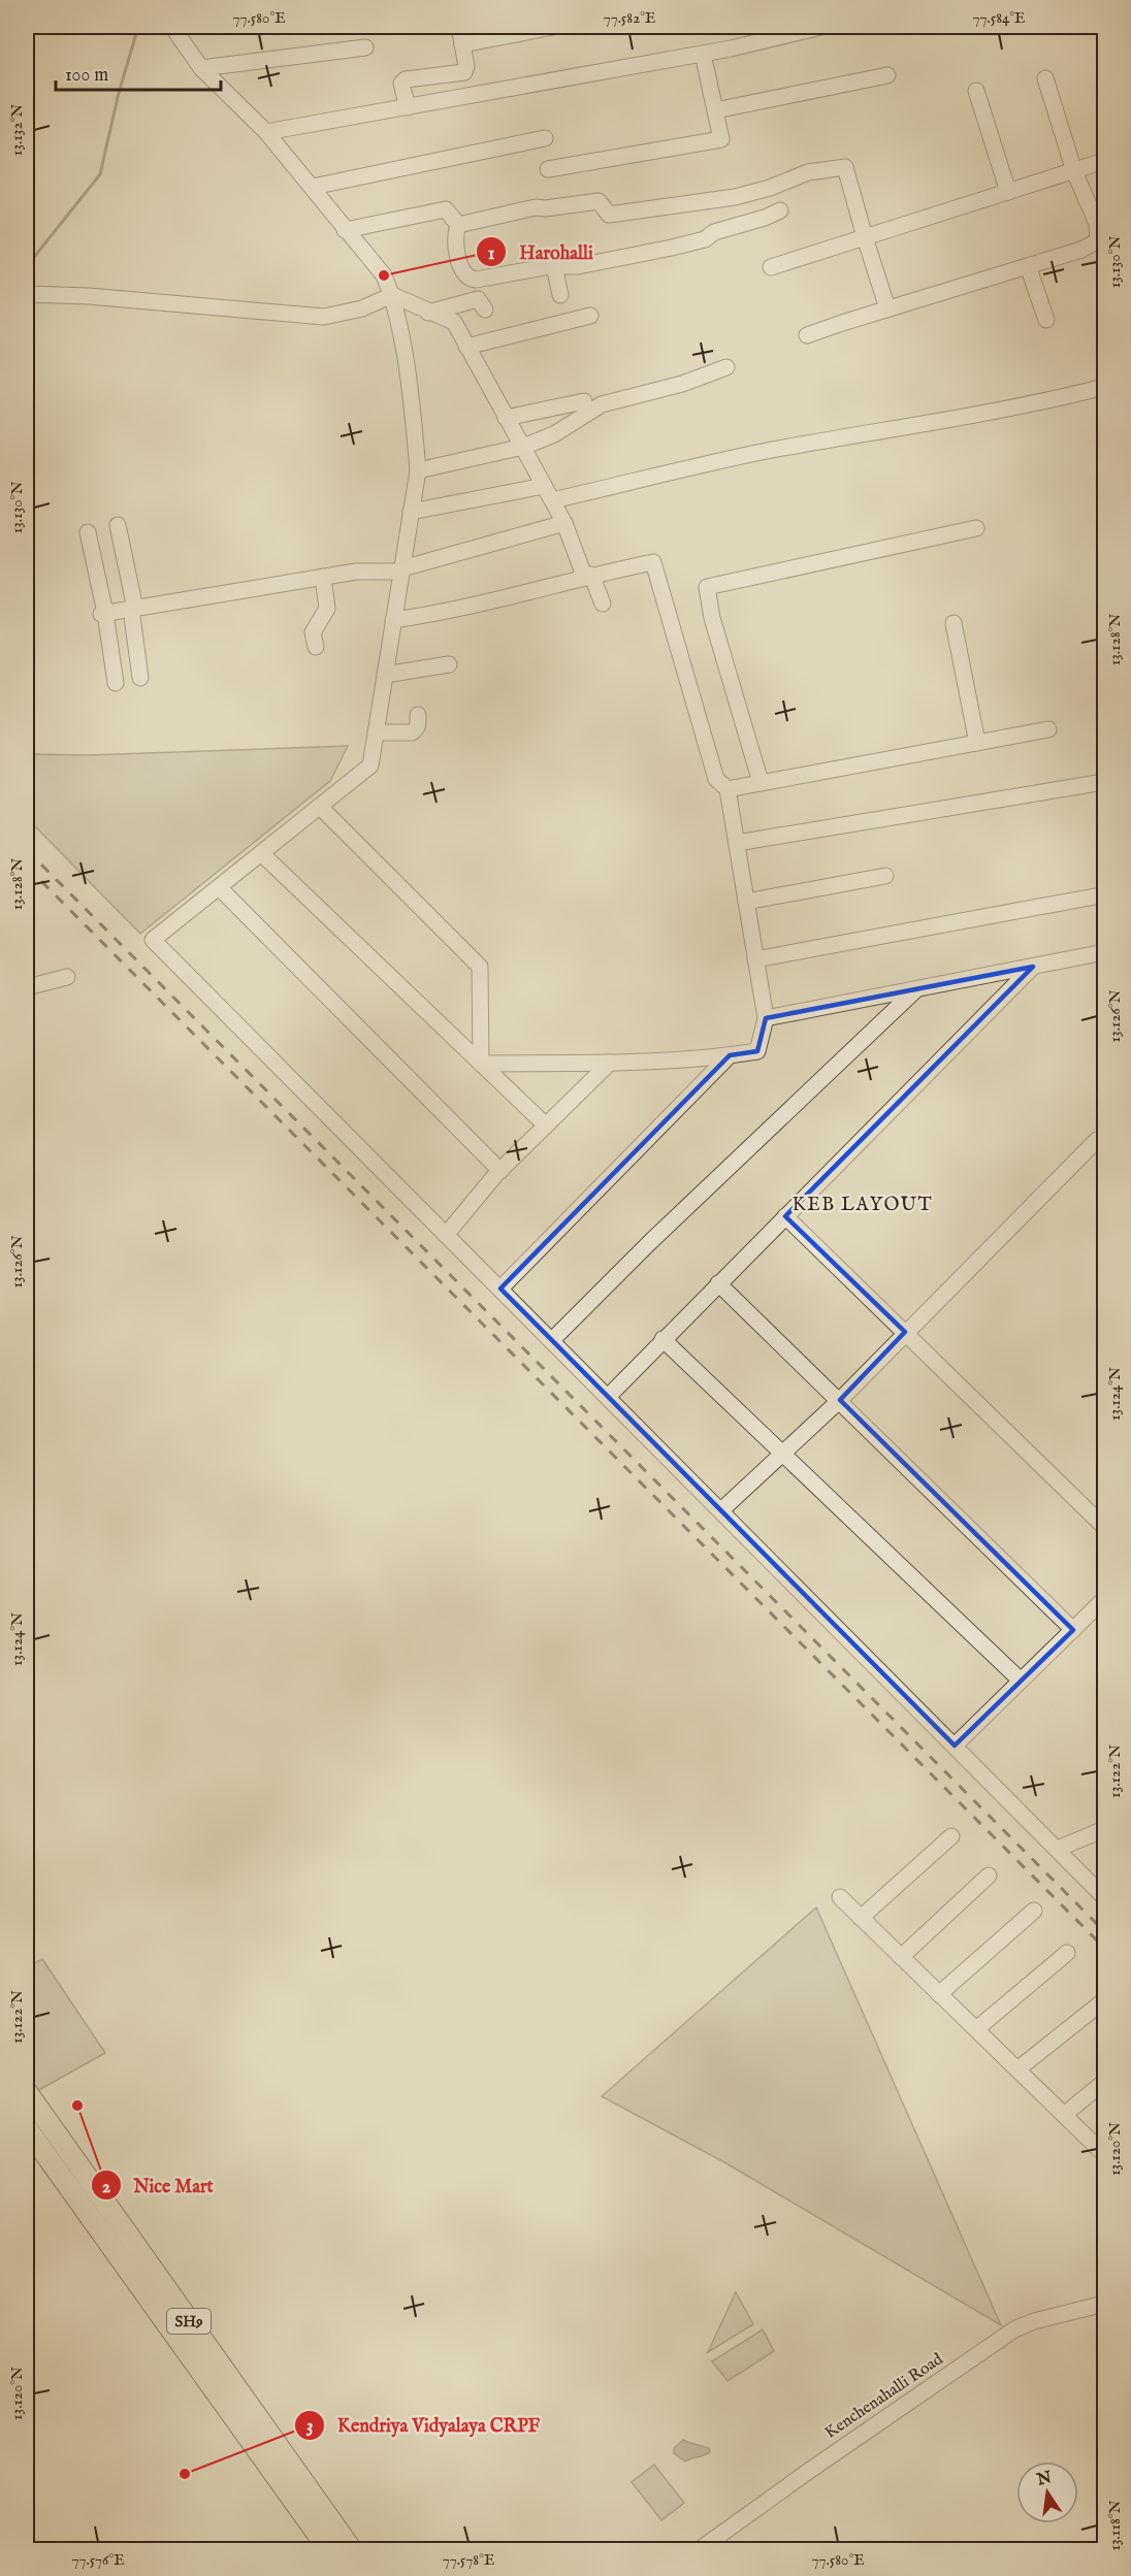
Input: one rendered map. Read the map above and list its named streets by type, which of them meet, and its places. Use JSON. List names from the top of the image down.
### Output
{
  "streets": {
    "main road": ["SH9"],
    "street": ["Kenchenahalli Road"]
  },
  "districts": ["KEB LAYOUT"],
  "places": ["Harohalli", "Nice Mart", "Kendriya Vidyalaya CRPF"],
  "scale_bar": "100 m",
  "north": "top",
  "coordinates": [
    "77.580°E",
    "77.582°E",
    "77.584°E",
    "13.132°N",
    "13.130°N",
    "13.128°N",
    "13.126°N",
    "13.124°N",
    "13.122°N",
    "13.120°N",
    "13.118°N",
    "77.576°E",
    "77.578°E"
  ]
}
